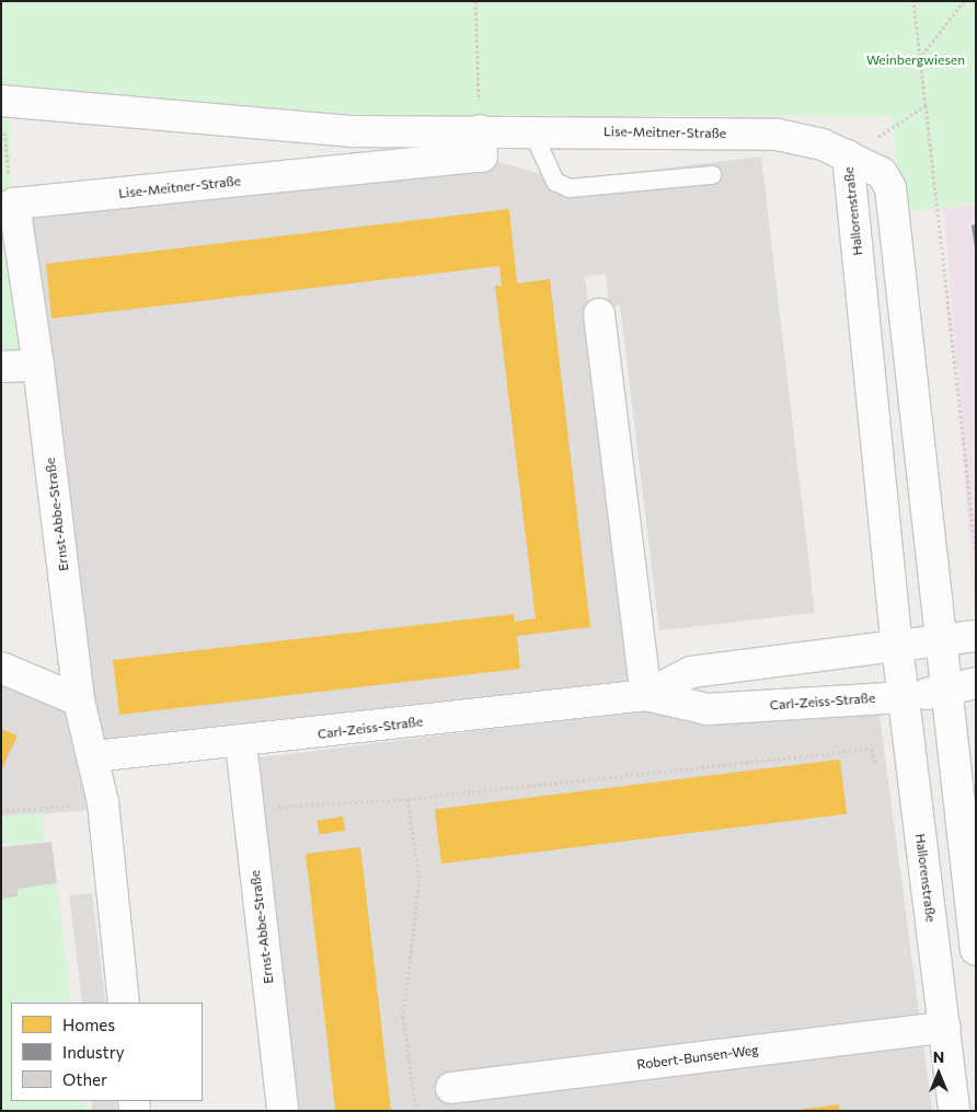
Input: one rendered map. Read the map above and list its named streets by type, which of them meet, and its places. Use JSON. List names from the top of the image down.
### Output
{
  "streets": {
    "street": [
      "Lise-Meitner-Straße",
      "Hallorenstraße",
      "Ernst-Abbe-Straße",
      "Carl-Zeiss-Straße",
      "Robert-Bunsen-Weg"
    ]
  },
  "crossings": [
    ["Lise-Meitner-Straße", "Hallorenstraße"],
    ["Hallorenstraße", "Carl-Zeiss-Straße"],
    ["Hallorenstraße", "Robert-Bunsen-Weg"],
    ["Ernst-Abbe-Straße", "Carl-Zeiss-Straße"]
  ],
  "parks": ["Weinbergwiesen"],
  "legend": ["Homes", "Industry", "Other"],
  "north": "top"
}
